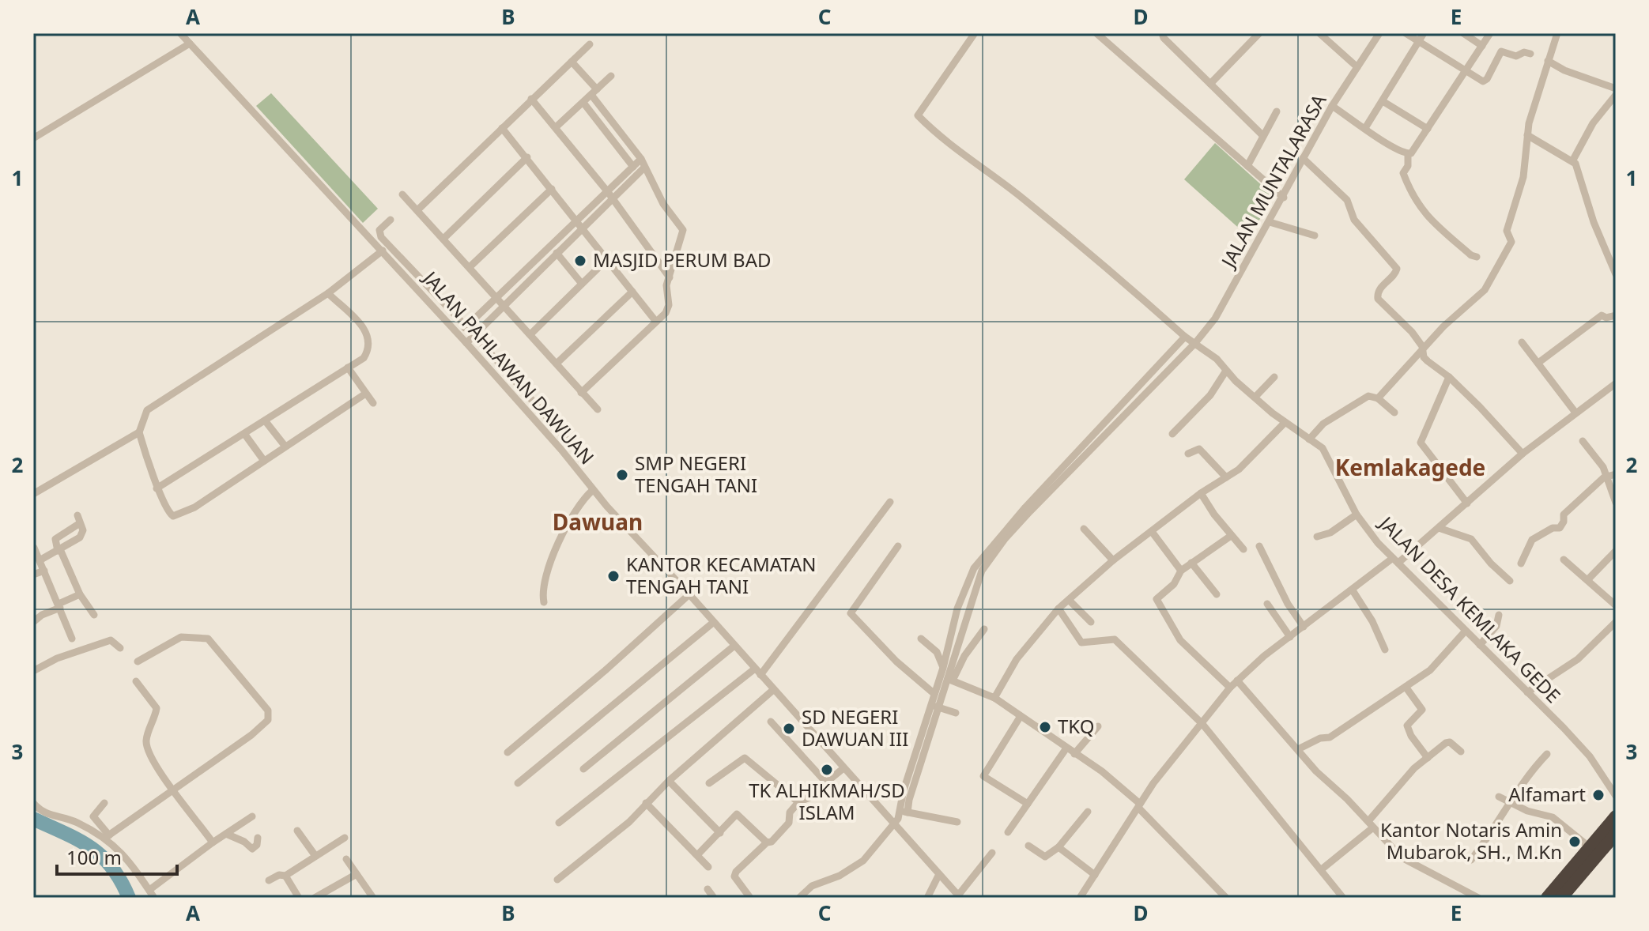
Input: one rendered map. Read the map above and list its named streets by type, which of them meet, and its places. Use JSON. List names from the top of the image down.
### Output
{
  "streets": {
    "street": ["JALAN MUNTALARASA", "JALAN PAHLAWAN DAWUAN", "JALAN DESA KEMLAKA GEDE"]
  },
  "crossings": [
    ["JALAN MUNTALARASA", "JALAN DESA KEMLAKA GEDE"]
  ],
  "districts": ["Kemlakagede", "Dawuan"],
  "places": [
    "MASJID PERUM BAD",
    "SMP NEGERI TENGAH TANI",
    "KANTOR KECAMATAN TENGAH TANI",
    "TKQ",
    "SD NEGERI DAWUAN III",
    "TK ALHIKMAH/SD ISLAM",
    "Alfamart",
    "Kantor Notaris Amin Mubarok, SH., M.Kn"
  ],
  "scale_bar": "100 m",
  "grid": {
    "columns": [
      "A",
      "B",
      "C",
      "D",
      "E"
    ],
    "rows": ["1", "2", "3"]
  }
}
